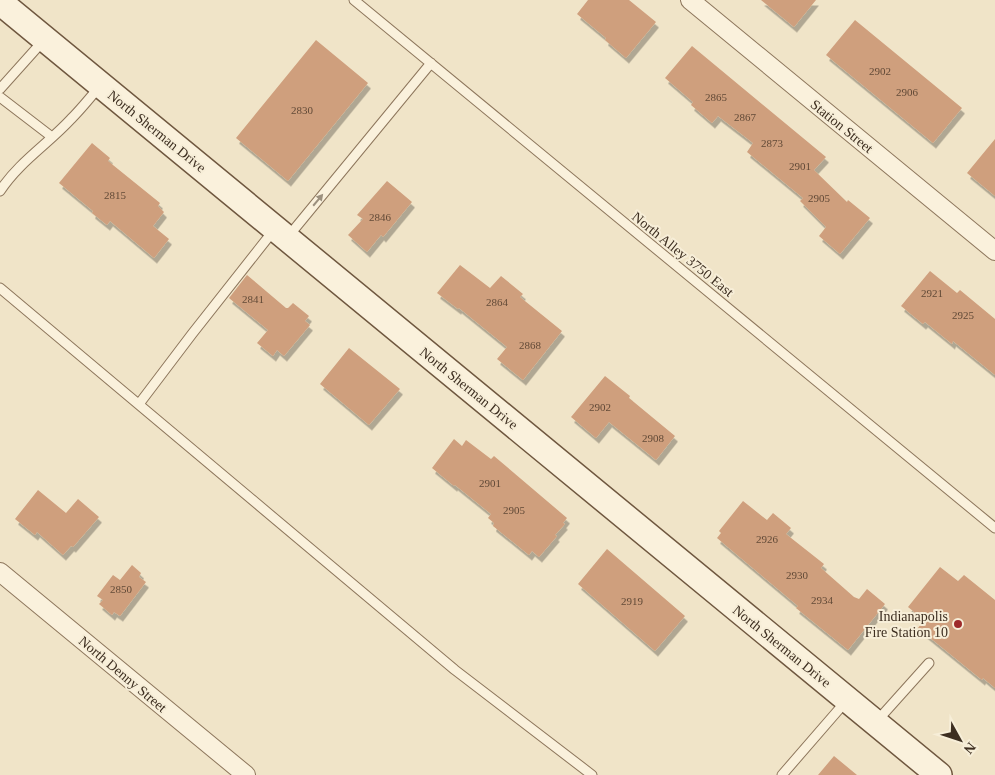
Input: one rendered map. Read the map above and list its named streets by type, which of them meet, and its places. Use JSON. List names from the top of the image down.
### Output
{
  "streets": {
    "main road": ["North Sherman Drive"],
    "street": ["Station Street", "North Denny Street"],
    "lane": ["North Alley 3750 East"]
  },
  "places": ["Indianapolis Fire Station 10"],
  "house_numbers": [
    "2902",
    "2906",
    "2865",
    "2830",
    "2867",
    "2873",
    "2901",
    "2815",
    "2905",
    "2846",
    "2921",
    "2841",
    "2864",
    "2925",
    "2868",
    "2902",
    "2908",
    "2901",
    "2905",
    "2926",
    "2930",
    "2850",
    "2934",
    "2919"
  ],
  "north": "bottom right"
}
